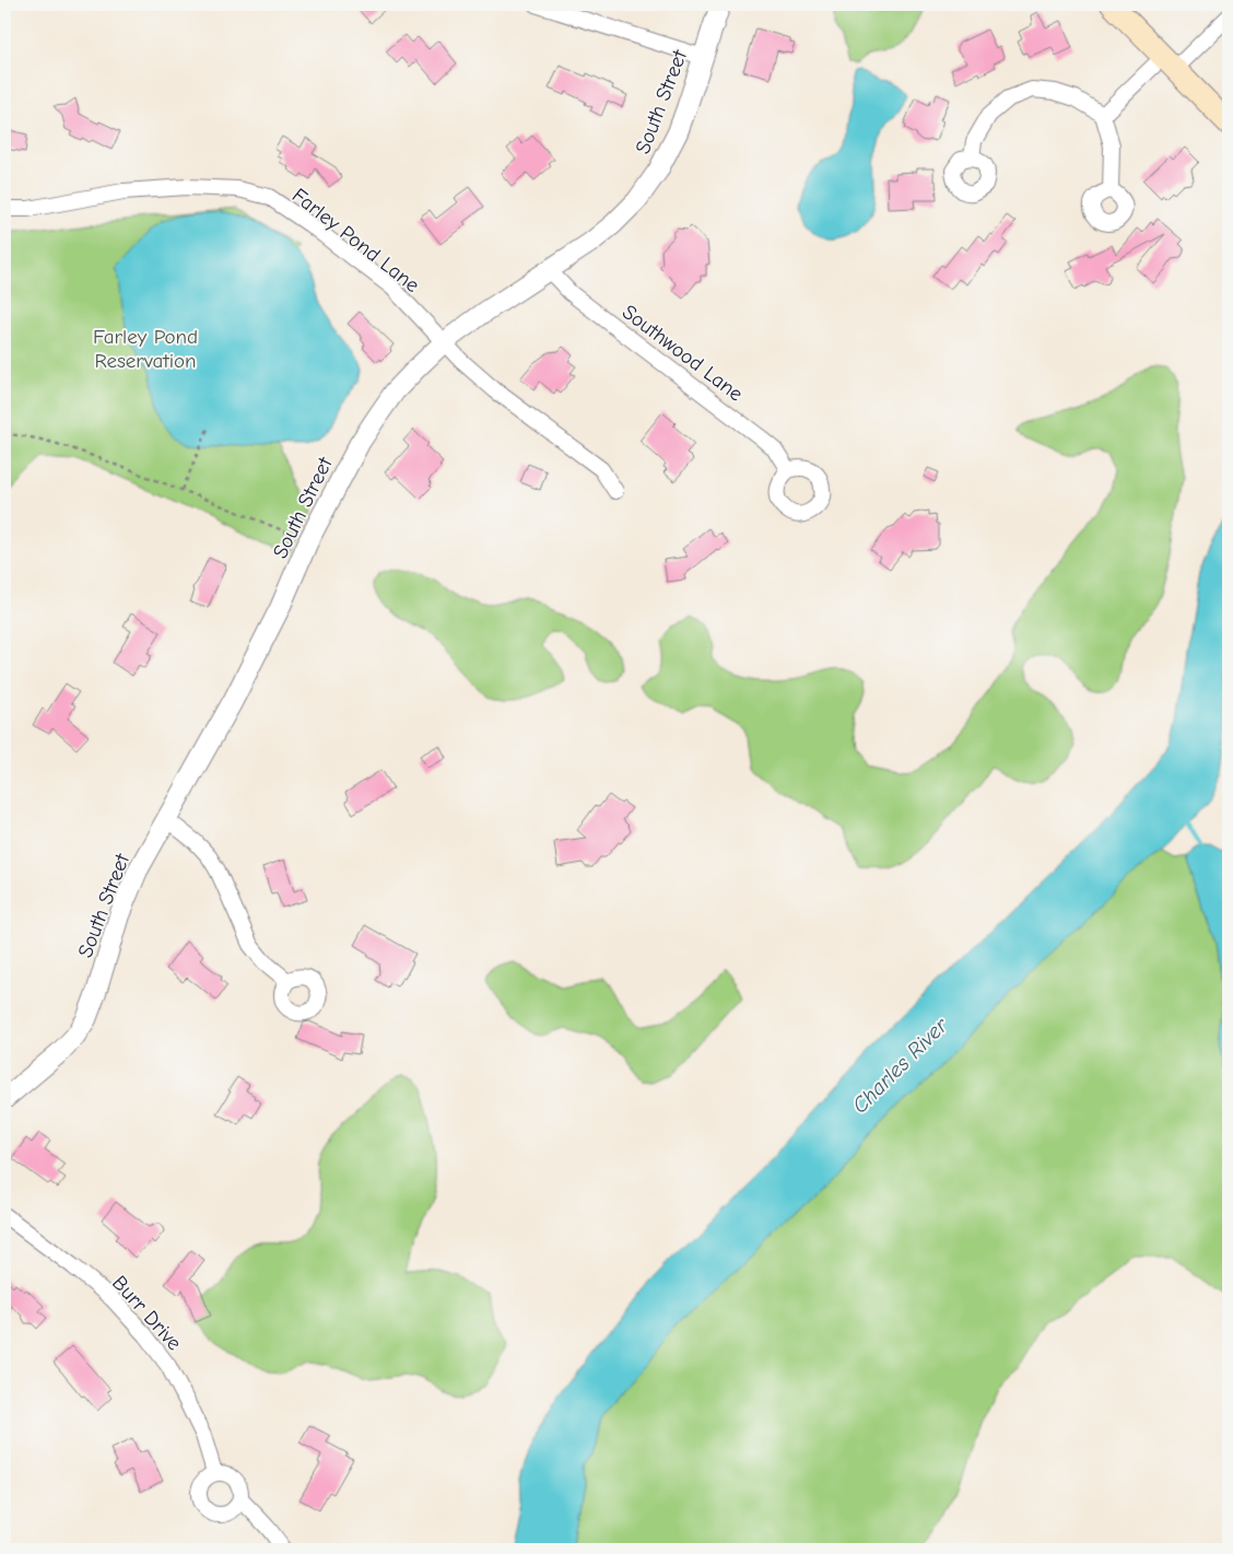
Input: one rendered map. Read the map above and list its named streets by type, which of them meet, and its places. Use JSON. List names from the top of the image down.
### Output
{
  "streets": {
    "street": [
      "South Street",
      "Farley Pond Lane",
      "Southwood Lane",
      "Burr Drive"
    ]
  },
  "crossings": [
    ["South Street", "Farley Pond Lane"],
    ["South Street", "Southwood Lane"]
  ],
  "water": ["Charles River"],
  "parks": ["Farley Pond Reservation"]
}
